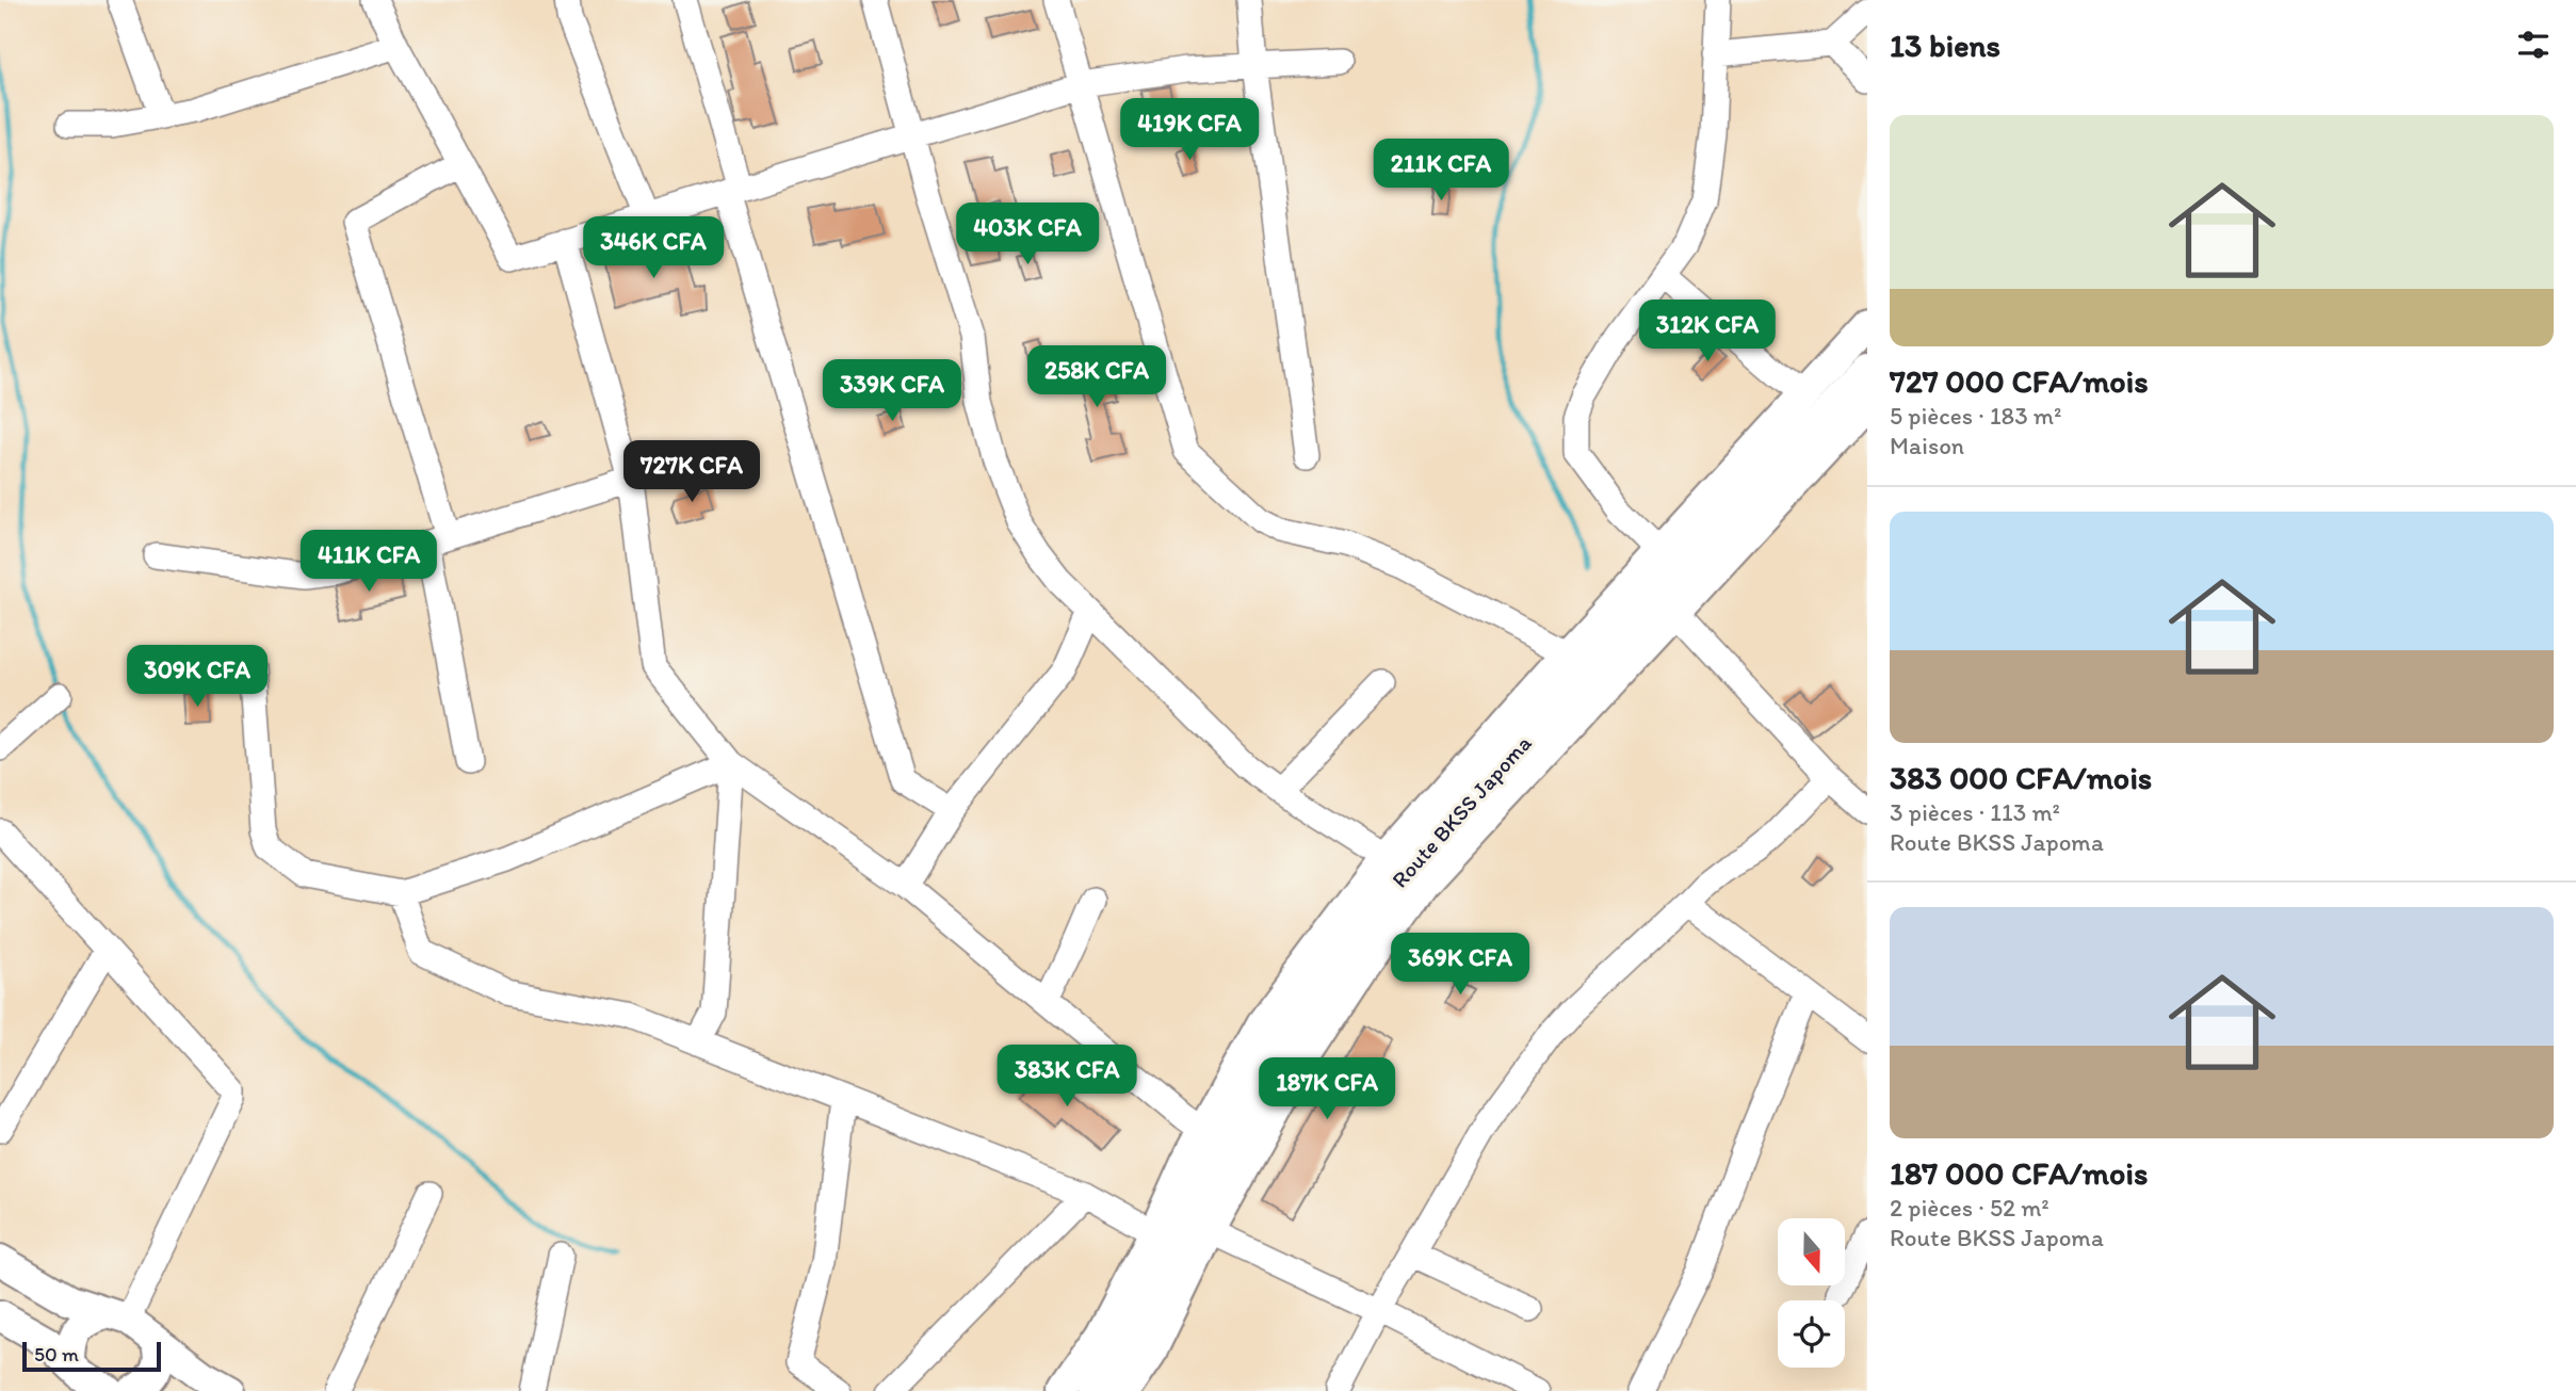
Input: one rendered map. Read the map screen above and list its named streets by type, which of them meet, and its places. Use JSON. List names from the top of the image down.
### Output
{
  "streets": {
    "main road": ["Route BKSS Japoma"]
  },
  "scale_bar": "50 m",
  "north": "bottom",
  "page": {
    "heading": "13 biens",
    "list": [
      {
        "name": "727 000 CFA/mois",
        "note": "5 pièces · 183 m² · Maison"
      },
      {
        "name": "383 000 CFA/mois",
        "note": "3 pièces · 113 m² · Route BKSS Japoma"
      },
      {
        "name": "187 000 CFA/mois",
        "note": "2 pièces · 52 m² · Route BKSS Japoma"
      }
    ],
    "price": [
      "419K CFA",
      "211K CFA",
      "403K CFA",
      "346K CFA",
      "312K CFA",
      "258K CFA",
      "339K CFA",
      "727K CFA",
      "411K CFA",
      "309K CFA",
      "369K CFA",
      "383K CFA",
      "187K CFA"
    ],
    "scale": "50 m"
  }
}
